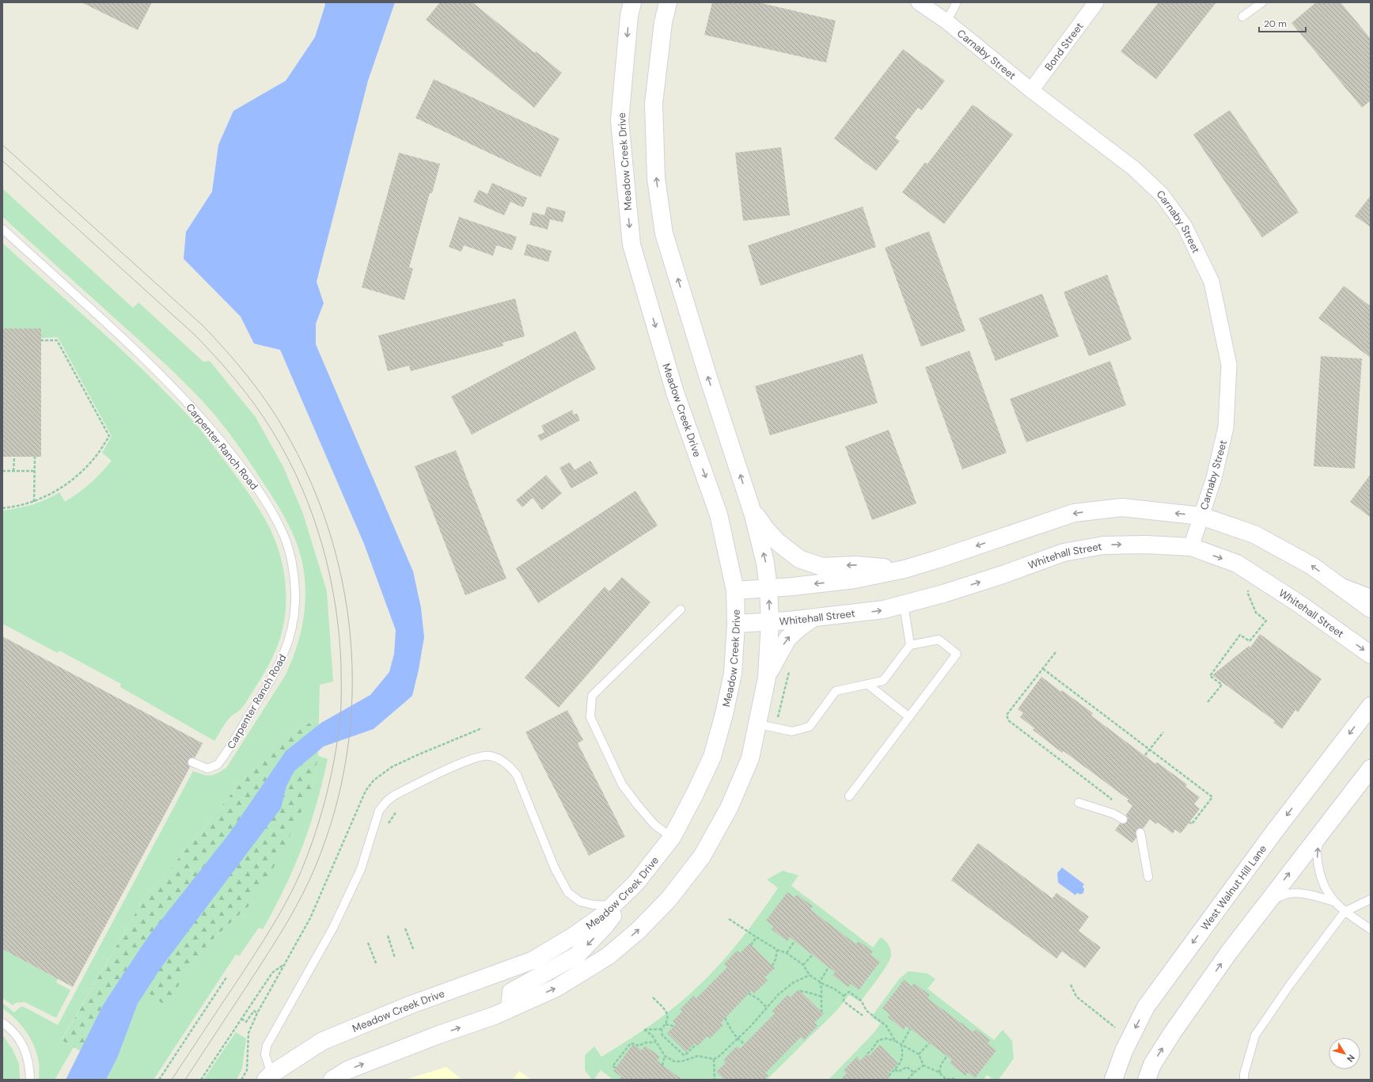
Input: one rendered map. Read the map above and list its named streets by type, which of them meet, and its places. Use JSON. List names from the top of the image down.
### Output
{
  "streets": {
    "street": [
      "Bond Street",
      "Carnaby Street",
      "Meadow Creek Drive",
      "Whitehall Street",
      "West Walnut Hill Lane"
    ],
    "lane": ["Carpenter Ranch Road"]
  },
  "crossings": [
    ["Bond Street", "Carnaby Street"],
    ["Carnaby Street", "Whitehall Street"],
    ["Meadow Creek Drive", "Whitehall Street"]
  ],
  "scale_bar": "20 m",
  "north": "bottom right"
}
